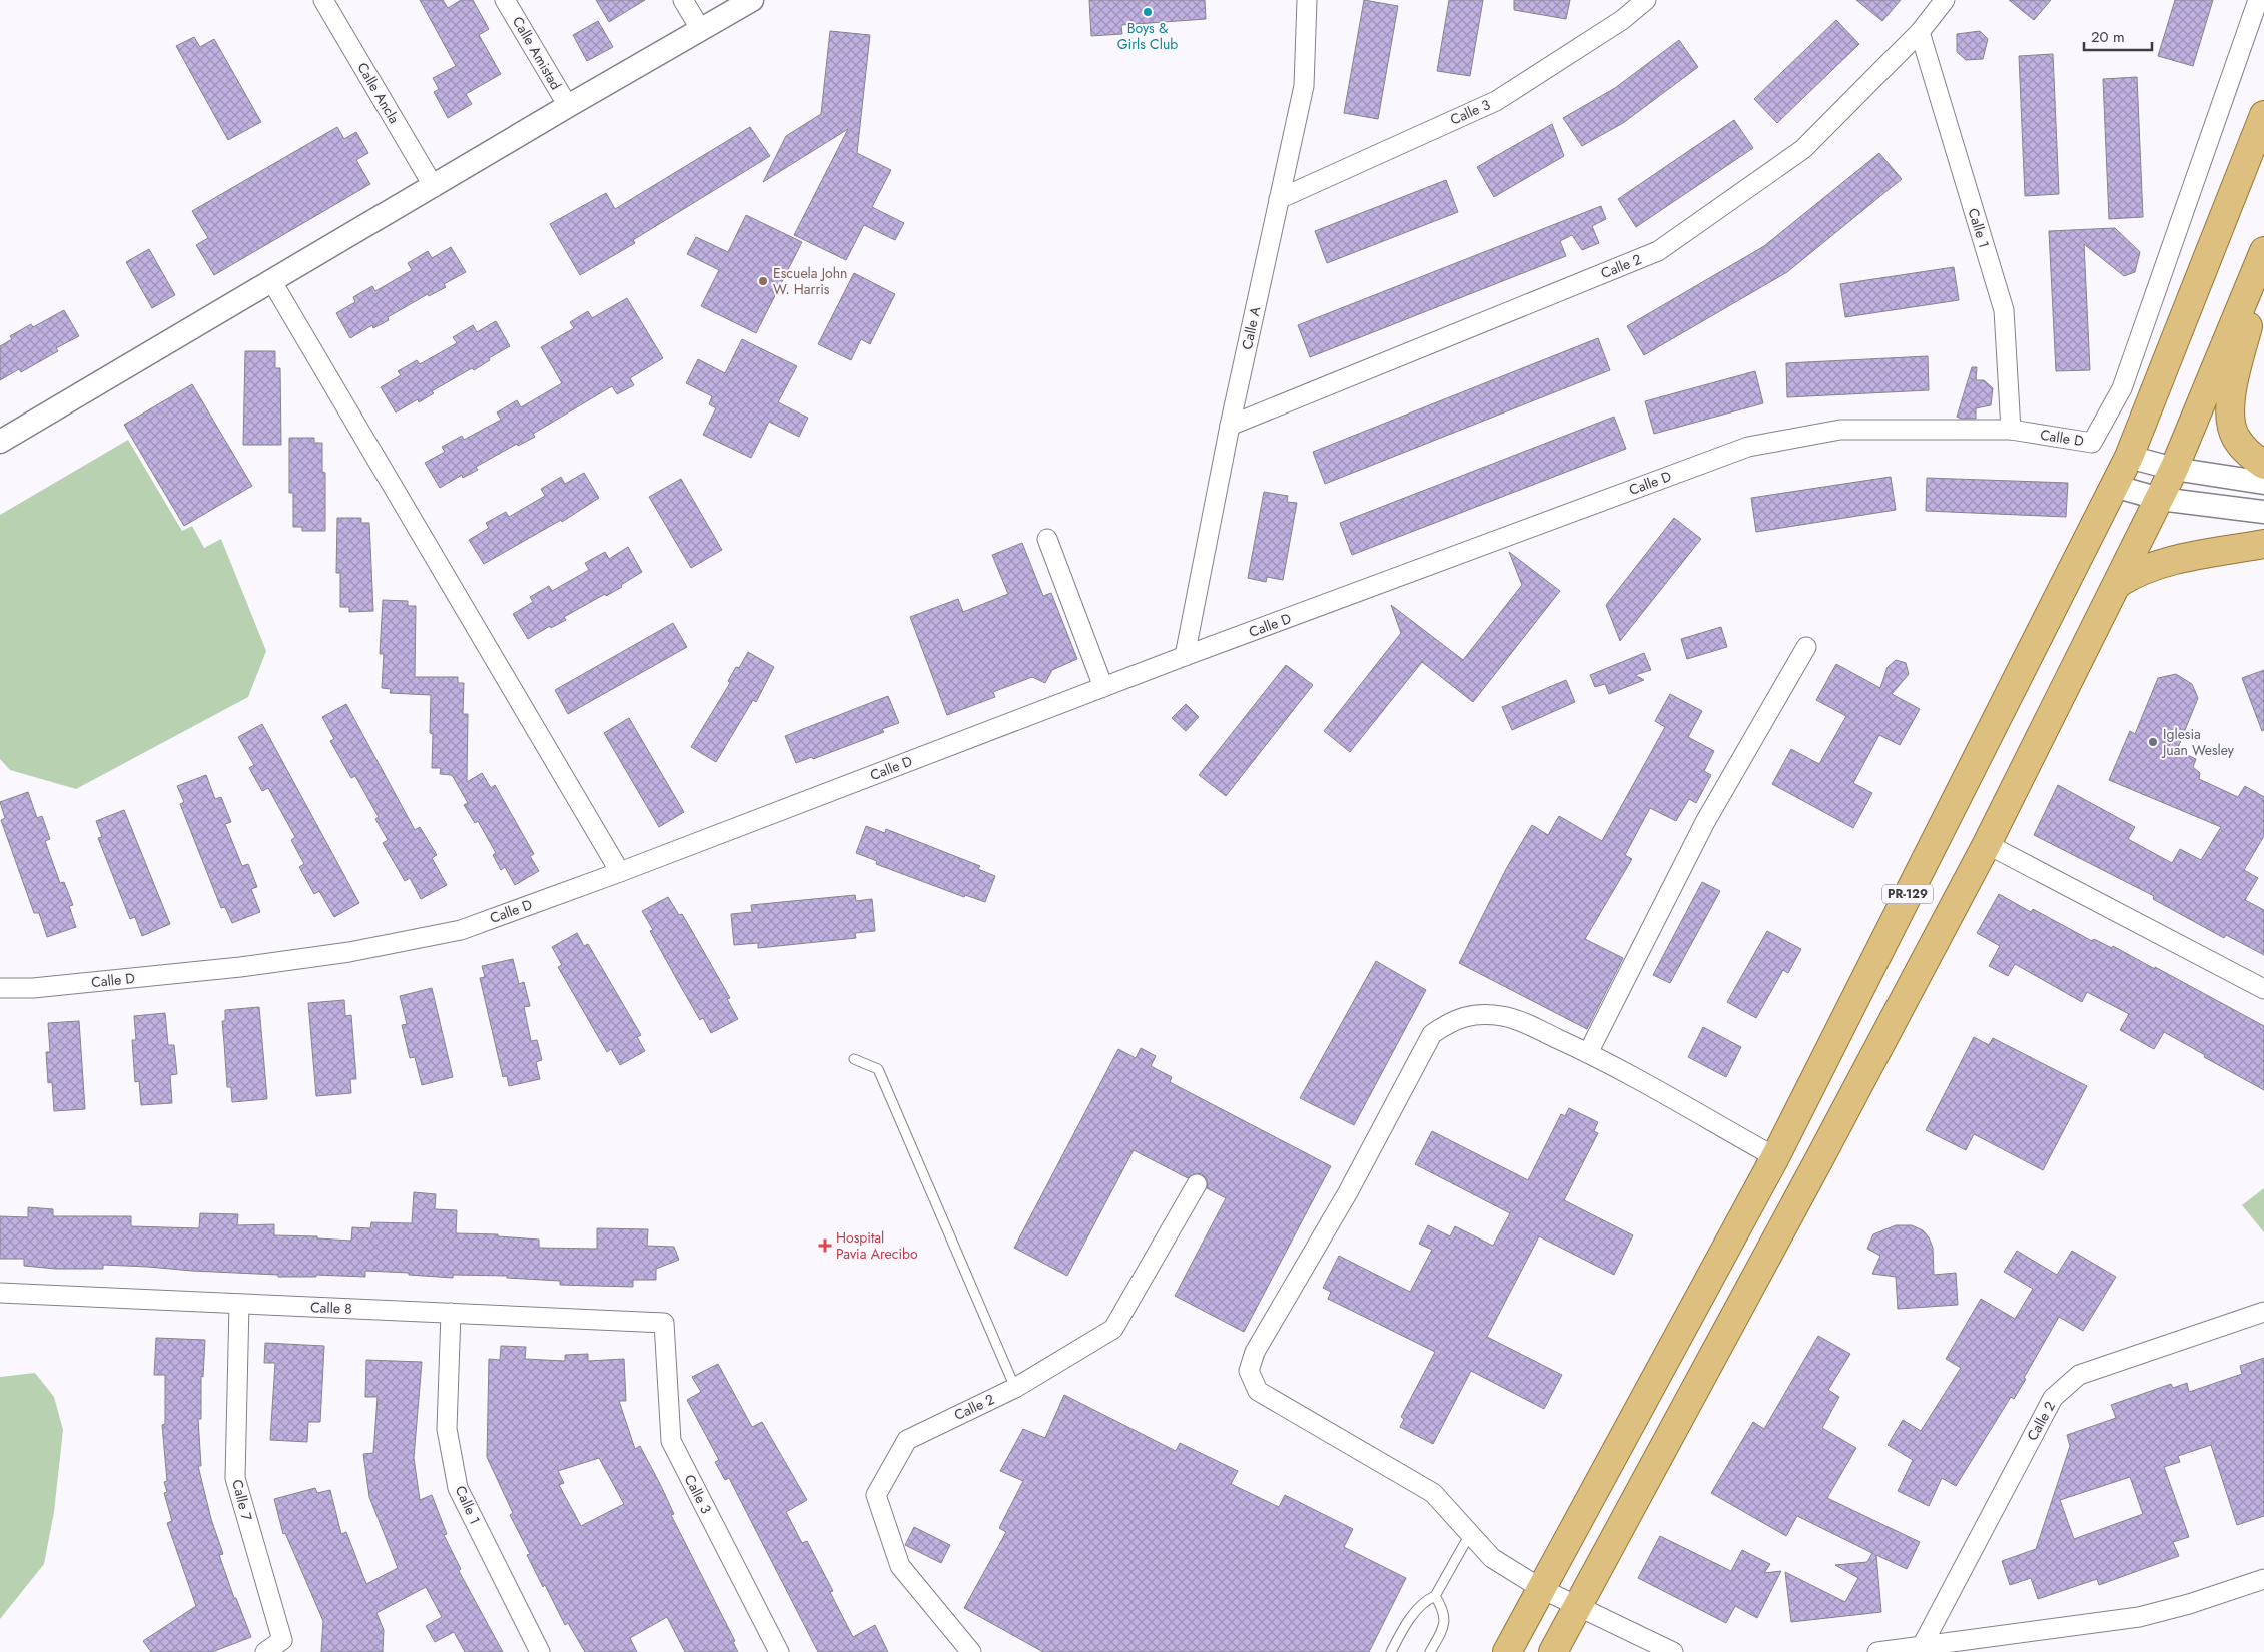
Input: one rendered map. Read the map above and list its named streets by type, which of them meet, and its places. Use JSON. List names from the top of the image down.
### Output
{
  "streets": {
    "main road": ["PR-129"],
    "street": [
      "Calle Amistad",
      "Calle Ancla",
      "Calle 3",
      "Calle 1",
      "Calle 2",
      "Calle A",
      "Calle D",
      "Calle 8",
      "Calle 7"
    ]
  },
  "crossings": [
    ["Calle 3", "Calle A"],
    ["Calle 3", "Calle 8"],
    ["Calle 1", "Calle 2"],
    ["Calle 1", "Calle D"],
    ["Calle 1", "Calle 8"],
    ["Calle 2", "Calle A"],
    ["Calle A", "Calle D"],
    ["Calle 8", "Calle 7"]
  ],
  "places": {
    "other": ["Boys & Girls Club", "Escuela John W. Harris", "Iglesia Juan Wesley"],
    "health": ["Hospital Pavia Arecibo"]
  },
  "scale_bar": "20 m"
}
